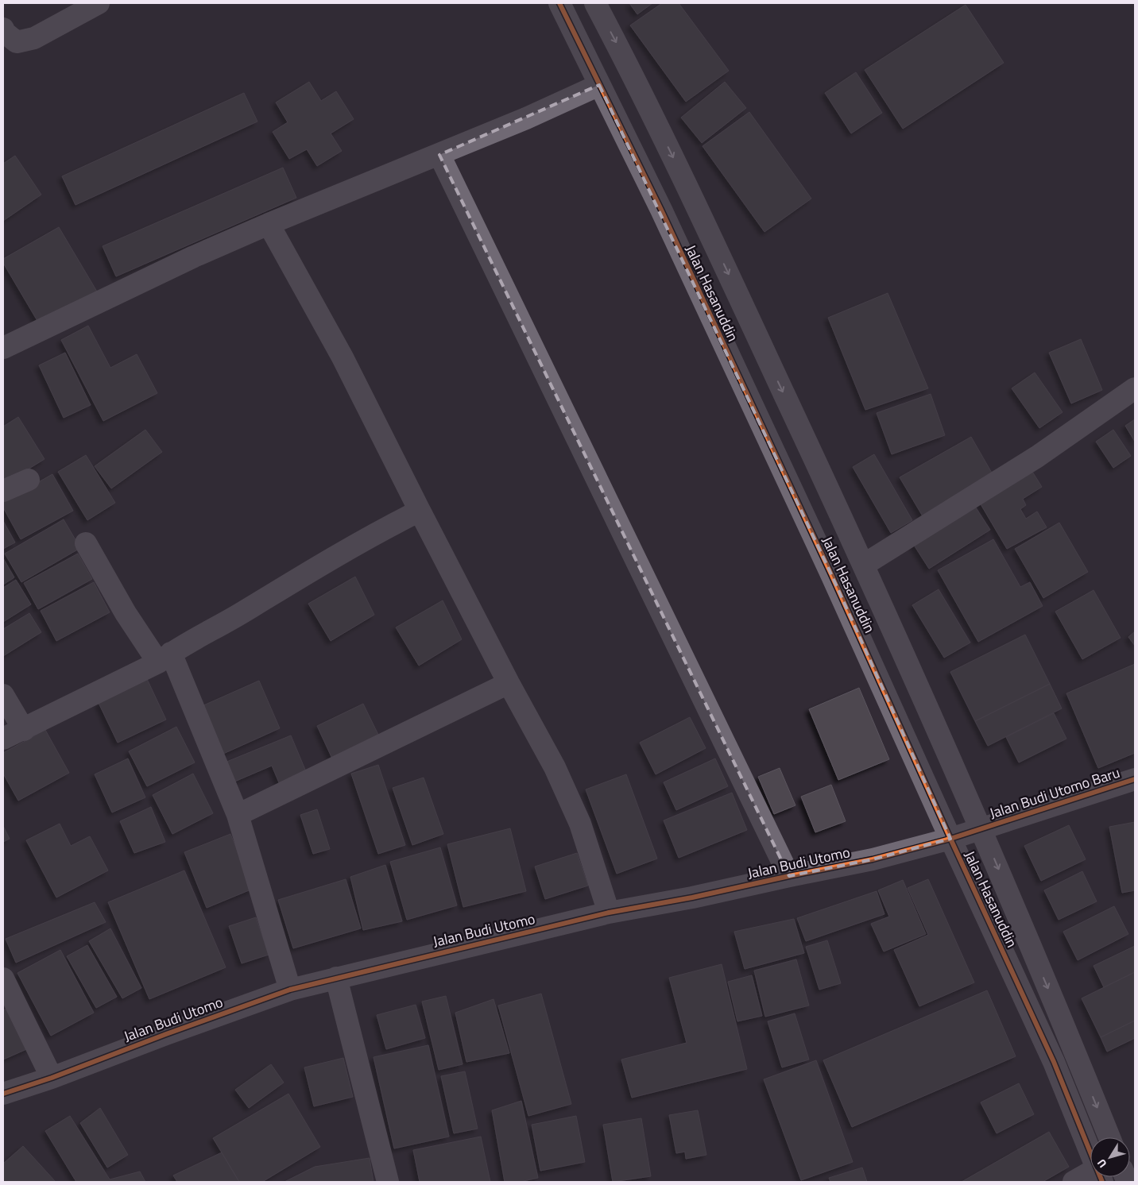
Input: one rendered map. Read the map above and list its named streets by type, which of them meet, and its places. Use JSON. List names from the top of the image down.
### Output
{
  "streets": {
    "street": ["Jalan Hasanuddin", "Jalan Budi Utomo Baru", "Jalan Budi Utomo"]
  },
  "crossings": [
    ["Jalan Hasanuddin", "Jalan Budi Utomo Baru"],
    ["Jalan Hasanuddin", "Jalan Budi Utomo"],
    ["Jalan Budi Utomo Baru", "Jalan Budi Utomo"]
  ],
  "north": "bottom left"
}
